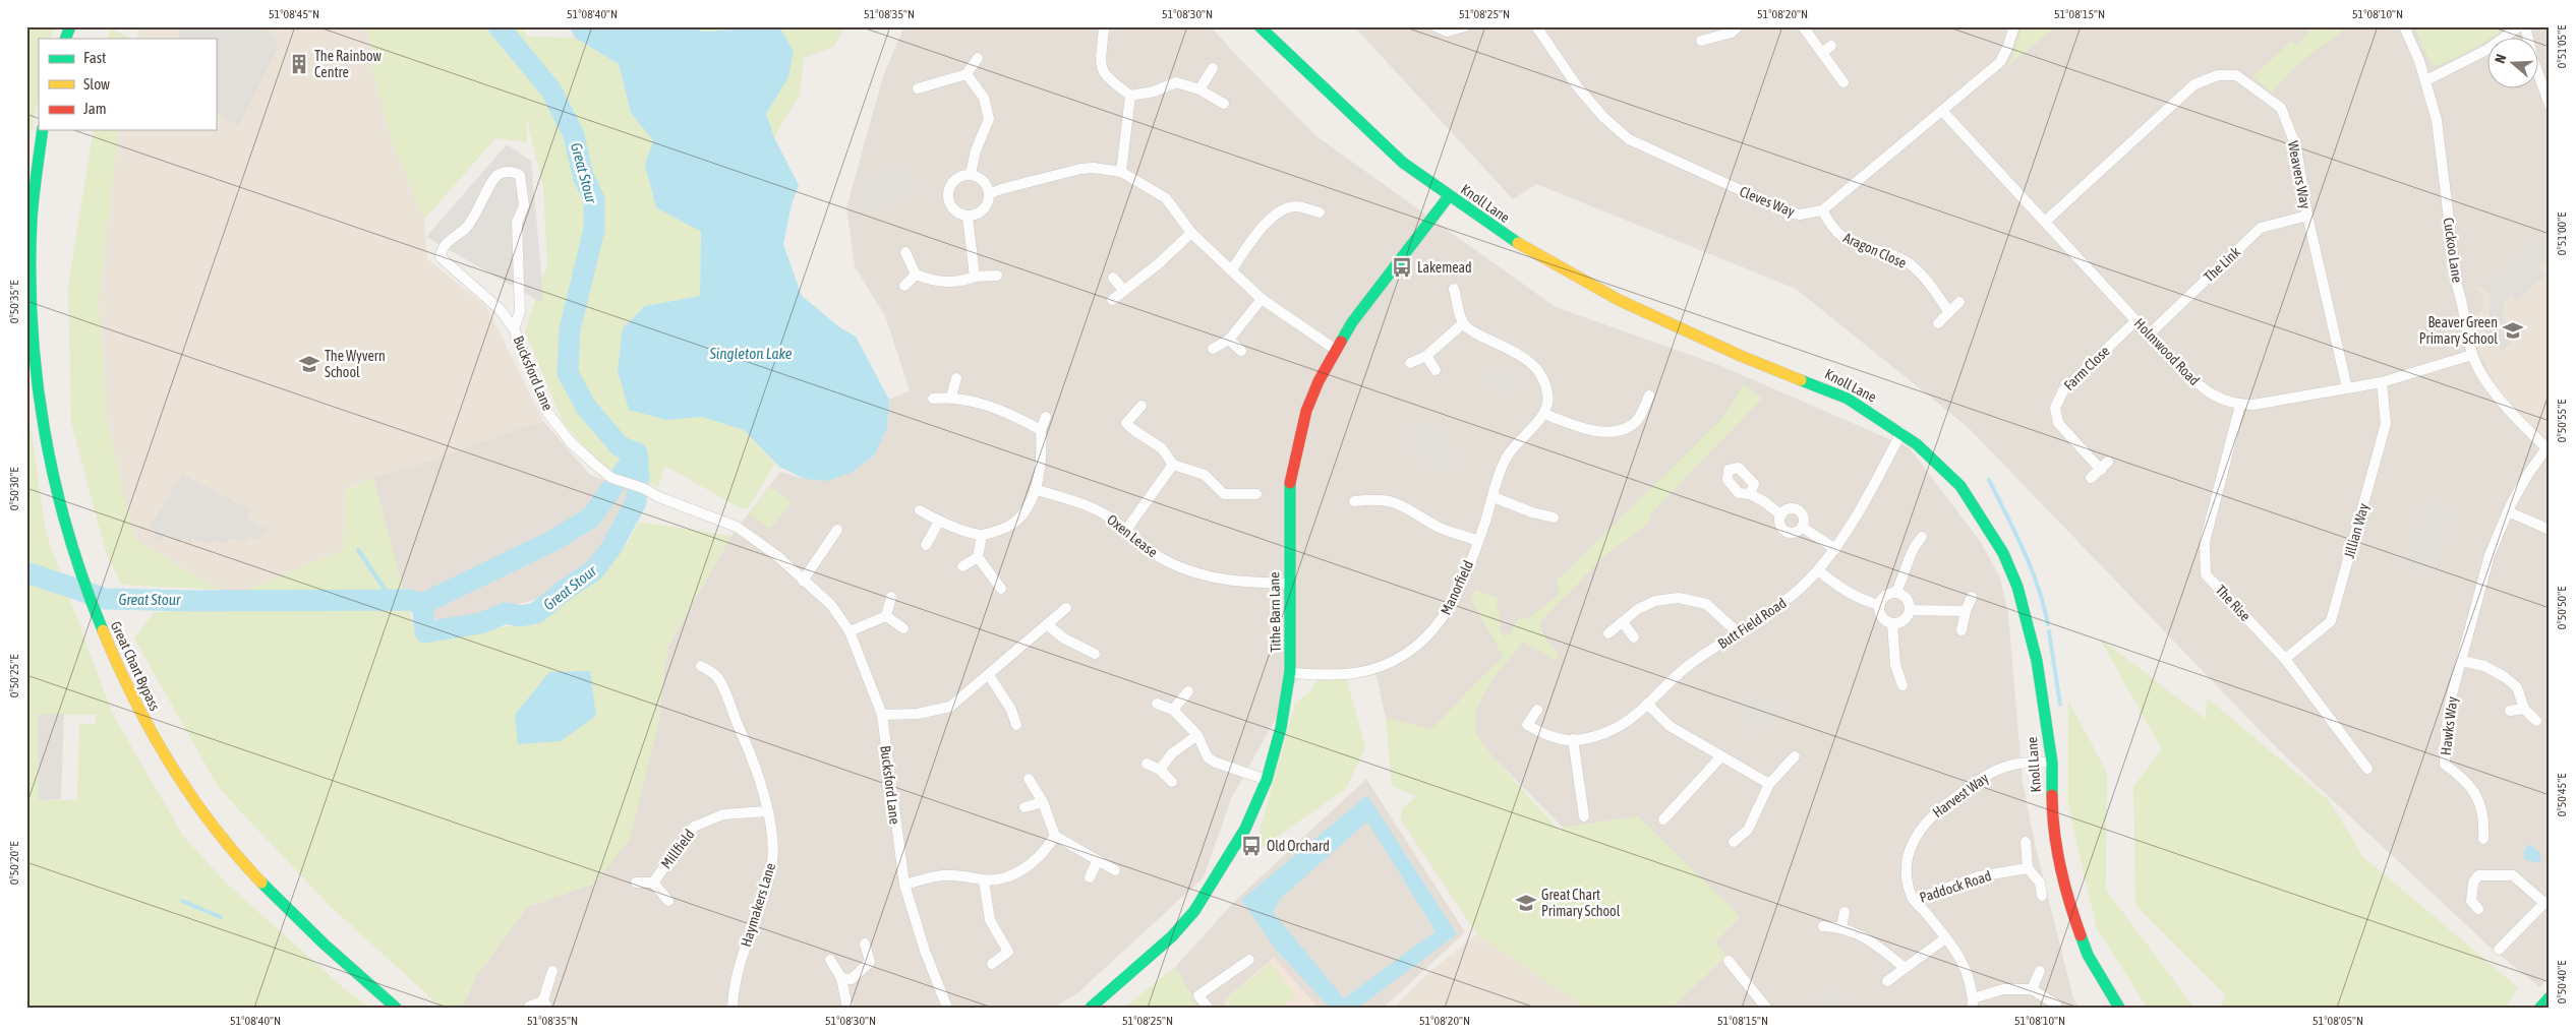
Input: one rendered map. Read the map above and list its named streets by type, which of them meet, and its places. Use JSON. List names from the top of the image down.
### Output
{
  "streets": {
    "street": [
      "Weavers Way",
      "Cleves Way",
      "Knoll Lane",
      "Aragon Close",
      "Cuckoo Lane",
      "The Link",
      "Holmwood Road",
      "Farm Close",
      "Bucksford Lane",
      "Jillian Way",
      "Oxen Lease",
      "Manorfield",
      "The Rise",
      "Tithe Barn Lane",
      "Butt Field Road",
      "Great Chart Bypass",
      "Hawks Way",
      "Harvest Way",
      "Millfield",
      "Paddock Road",
      "Haymakers Lane"
    ]
  },
  "crossings": [
    ["Weavers Way", "The Link"],
    ["Weavers Way", "Holmwood Road"],
    ["Cleves Way", "Aragon Close"],
    ["Knoll Lane", "Tithe Barn Lane"],
    ["Knoll Lane", "Butt Field Road"],
    ["Knoll Lane", "Harvest Way"],
    ["Cuckoo Lane", "Holmwood Road"],
    ["Cuckoo Lane", "Hawks Way"],
    ["The Link", "Holmwood Road"],
    ["Holmwood Road", "Farm Close"],
    ["Holmwood Road", "Jillian Way"],
    ["Holmwood Road", "The Rise"],
    ["Jillian Way", "The Rise"],
    ["Oxen Lease", "Tithe Barn Lane"],
    ["Manorfield", "Tithe Barn Lane"],
    ["Harvest Way", "Paddock Road"],
    ["Millfield", "Haymakers Lane"]
  ],
  "water": ["Great Stour", "Singleton Lake"],
  "places": {
    "building": ["The Rainbow Centre"],
    "bus stop": ["Lakemead", "Old Orchard"],
    "school or university": ["Beaver Green Primary School", "The Wyvern School", "Great Chart Primary School"]
  },
  "legend": ["Fast", "Slow", "Jam"],
  "north": "left",
  "coordinates": [
    "51°08'45\"N",
    "51°08'40\"N",
    "51°08'35\"N",
    "51°08'30\"N",
    "51°08'25\"N",
    "51°08'20\"N",
    "51°08'15\"N",
    "51°08'10\"N",
    "0°51'05\"E",
    "0°51'00\"E",
    "0°50'35\"E",
    "0°50'55\"E",
    "0°50'30\"E",
    "0°50'50\"E",
    "0°50'25\"E",
    "0°50'45\"E",
    "0°50'20\"E",
    "0°50'40\"E",
    "51°08'05\"N"
  ]
}
